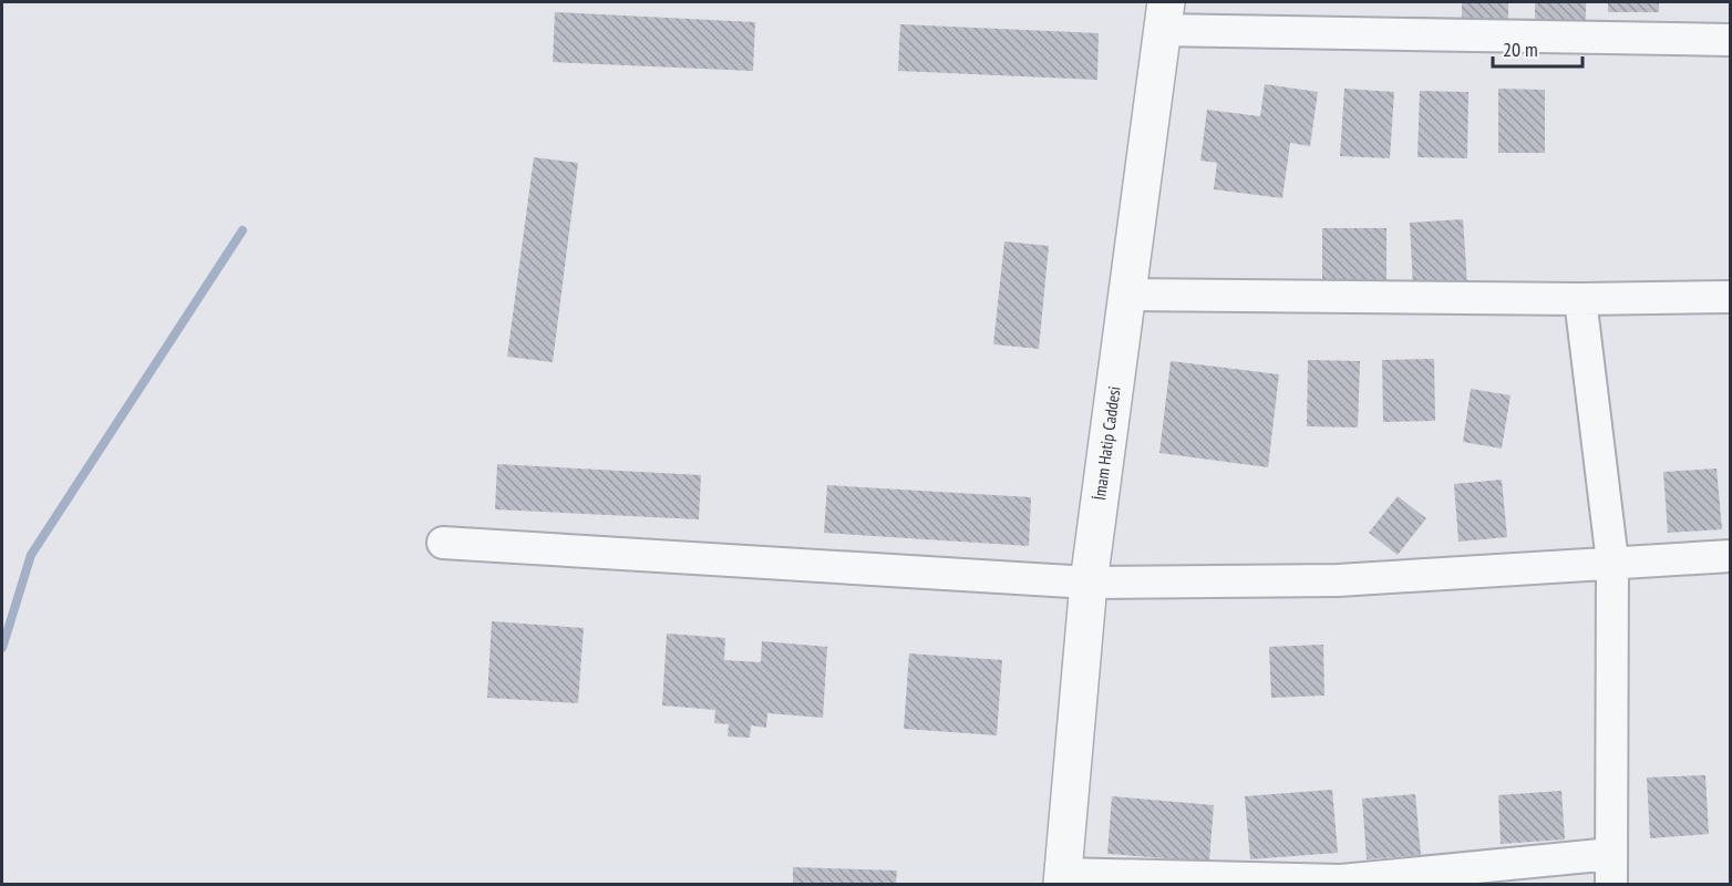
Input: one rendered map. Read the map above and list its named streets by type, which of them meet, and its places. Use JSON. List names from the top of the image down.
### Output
{
  "streets": {
    "street": ["İmam Hatip Caddesi"]
  },
  "scale_bar": "20 m"
}
